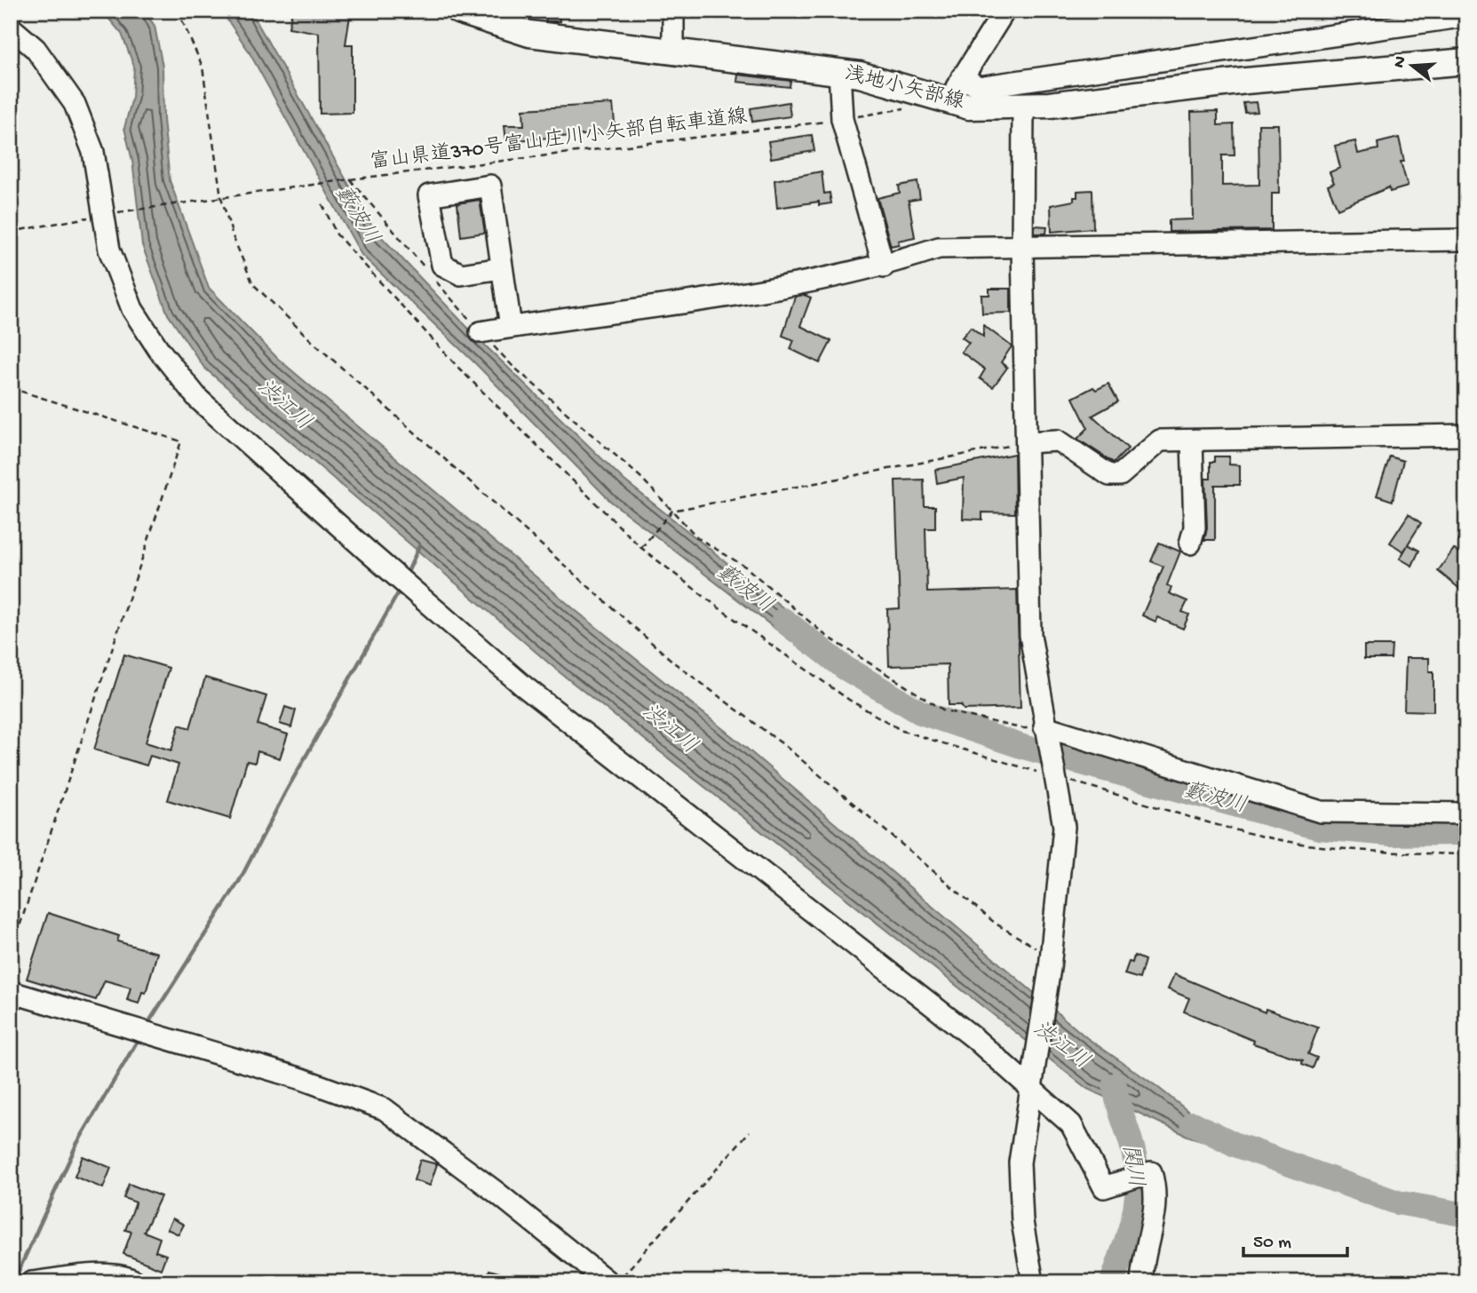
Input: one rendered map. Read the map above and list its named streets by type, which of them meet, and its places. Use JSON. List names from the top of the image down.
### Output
{
  "streets": {
    "main road": ["浅地小矢部線"],
    "path": ["富山県道370号富山庄川小矢部自転車道線"]
  },
  "water": ["藪波川", "渋江川", "関川"],
  "scale_bar": "50 m",
  "north": "left"
}
